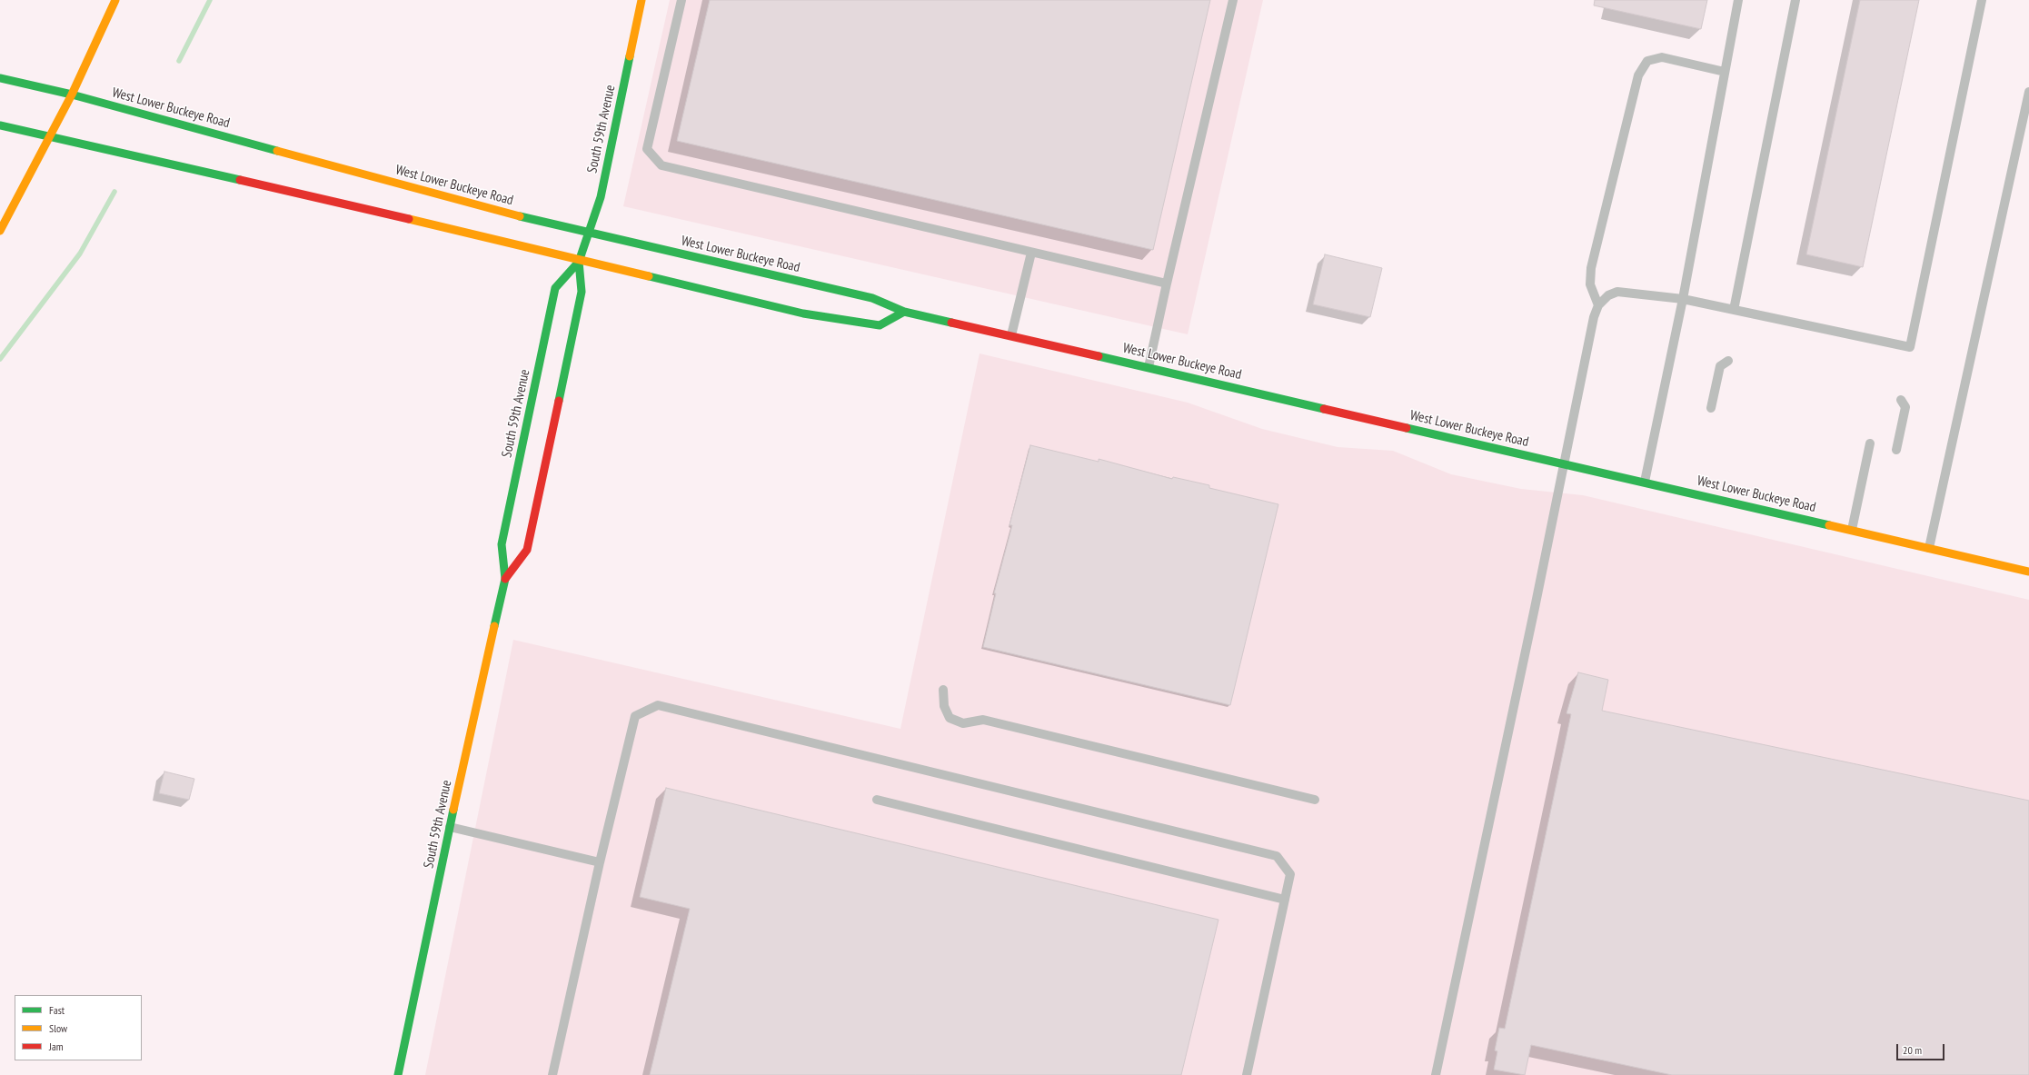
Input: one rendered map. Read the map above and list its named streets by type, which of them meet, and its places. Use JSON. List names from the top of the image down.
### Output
{
  "streets": {
    "main road": ["West Lower Buckeye Road", "South 59th Avenue"]
  },
  "crossings": [
    ["West Lower Buckeye Road", "South 59th Avenue"]
  ],
  "legend": ["Fast", "Slow", "Jam"],
  "scale_bar": "20 m"
}
